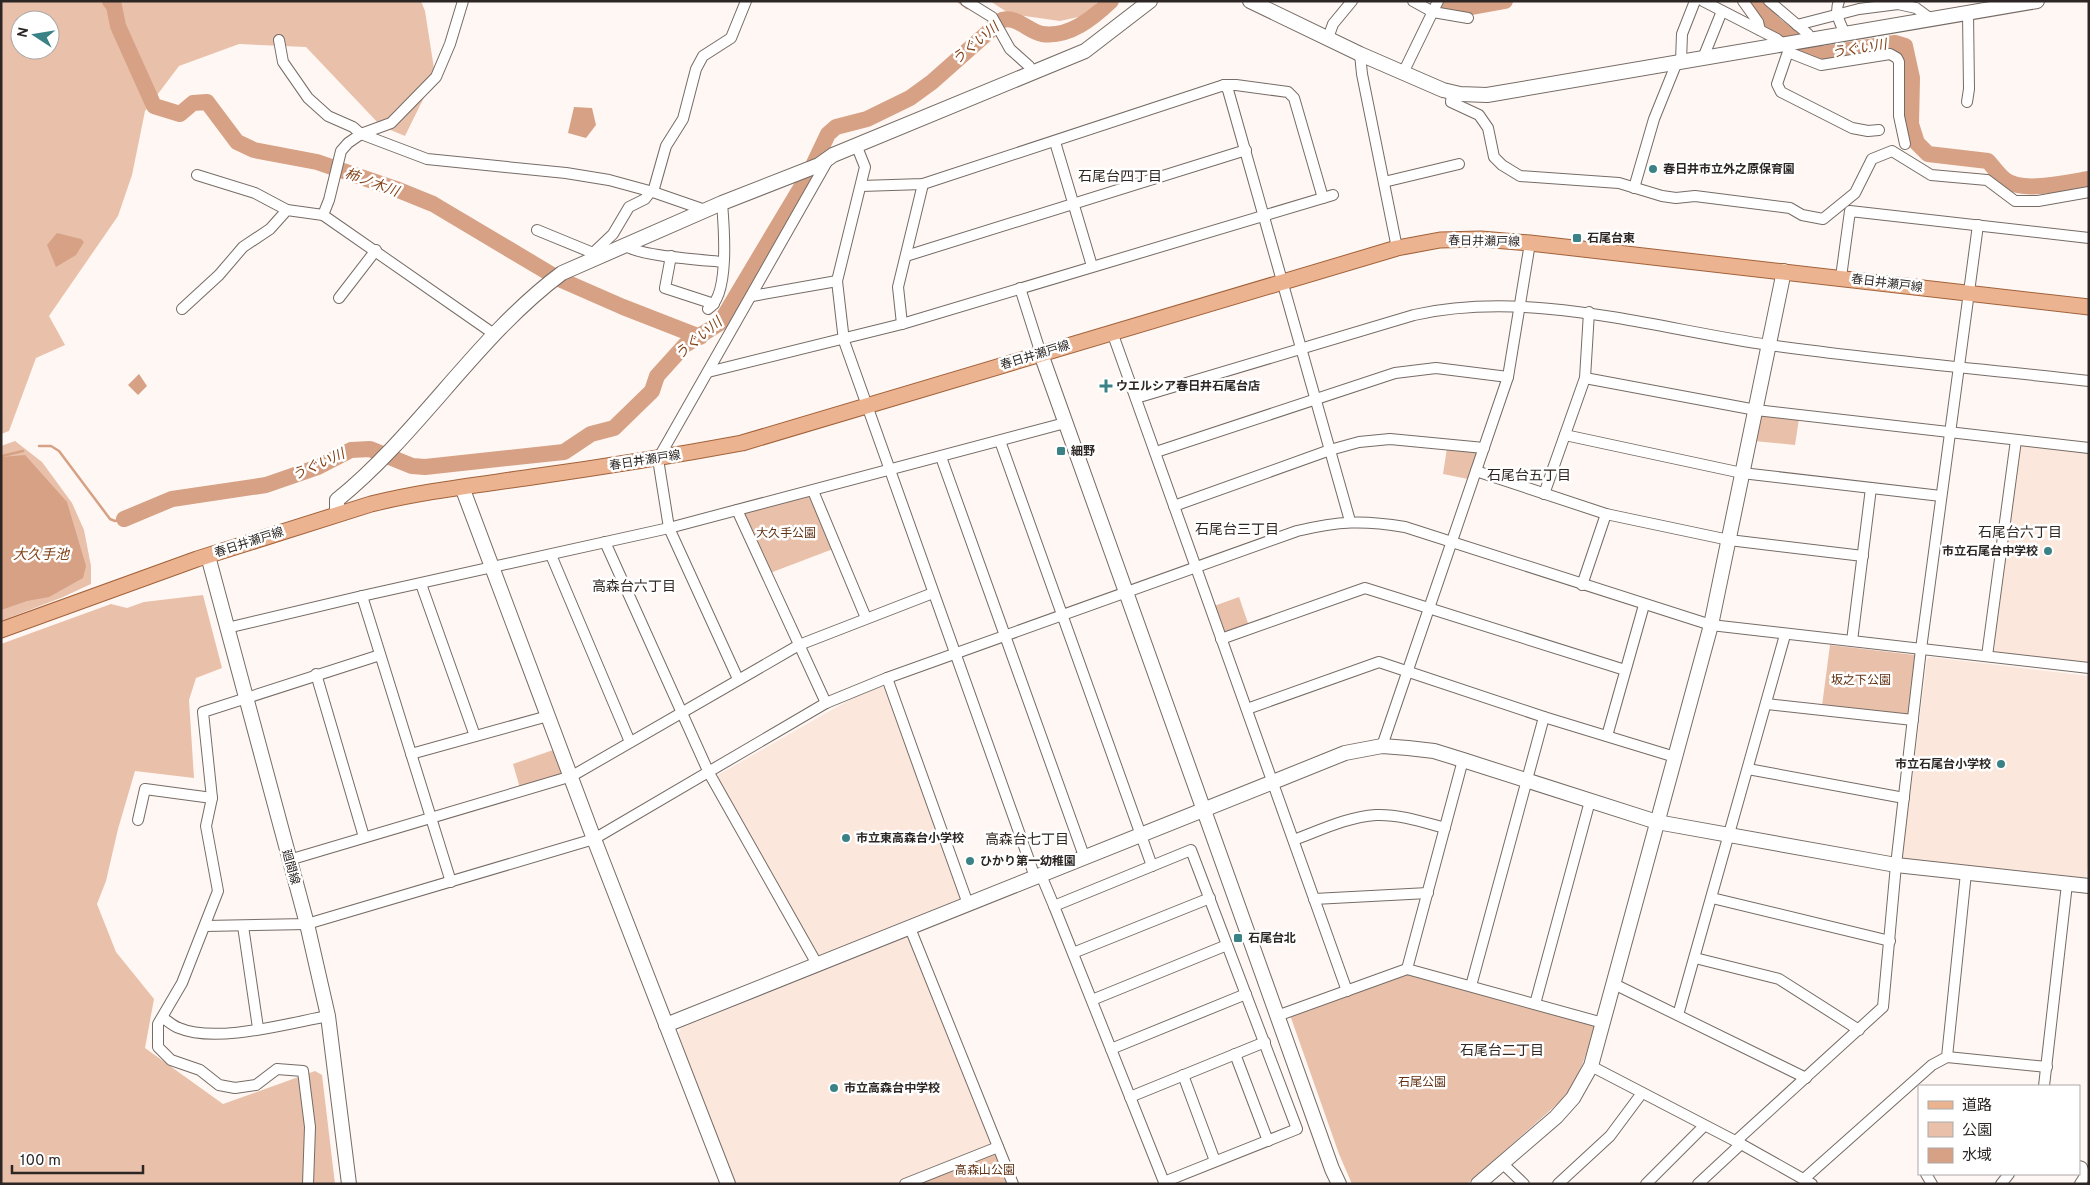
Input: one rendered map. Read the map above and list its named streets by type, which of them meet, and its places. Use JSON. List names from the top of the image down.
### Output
{
  "streets": {
    "main road": ["春日井瀬戸線"],
    "street": ["廻間線"]
  },
  "crossings": [
    ["春日井瀬戸線", "廻間線"]
  ],
  "districts": [
    "石尾台四丁目",
    "石尾台五丁目",
    "石尾台三丁目",
    "石尾台六丁目",
    "高森台六丁目",
    "高森台七丁目",
    "石尾台二丁目"
  ],
  "water": ["うぐい川", "柿ノ木川", "大久手池"],
  "parks": [
    "大久手公園",
    "坂之下公園",
    "石尾公園",
    "高森山公園"
  ],
  "places": {
    "other": [
      "春日井市立外之原保育園",
      "市立石尾台中学校",
      "市立石尾台小学校",
      "市立東高森台小学校",
      "ひかり第一幼稚園",
      "市立高森台中学校"
    ],
    "transit": ["石尾台東", "細野", "石尾台北"],
    "health": ["ウエルシア春日井石尾台店"]
  },
  "legend": ["道路", "公園", "水域"],
  "scale_bar": "100 m",
  "north": "left"
}
